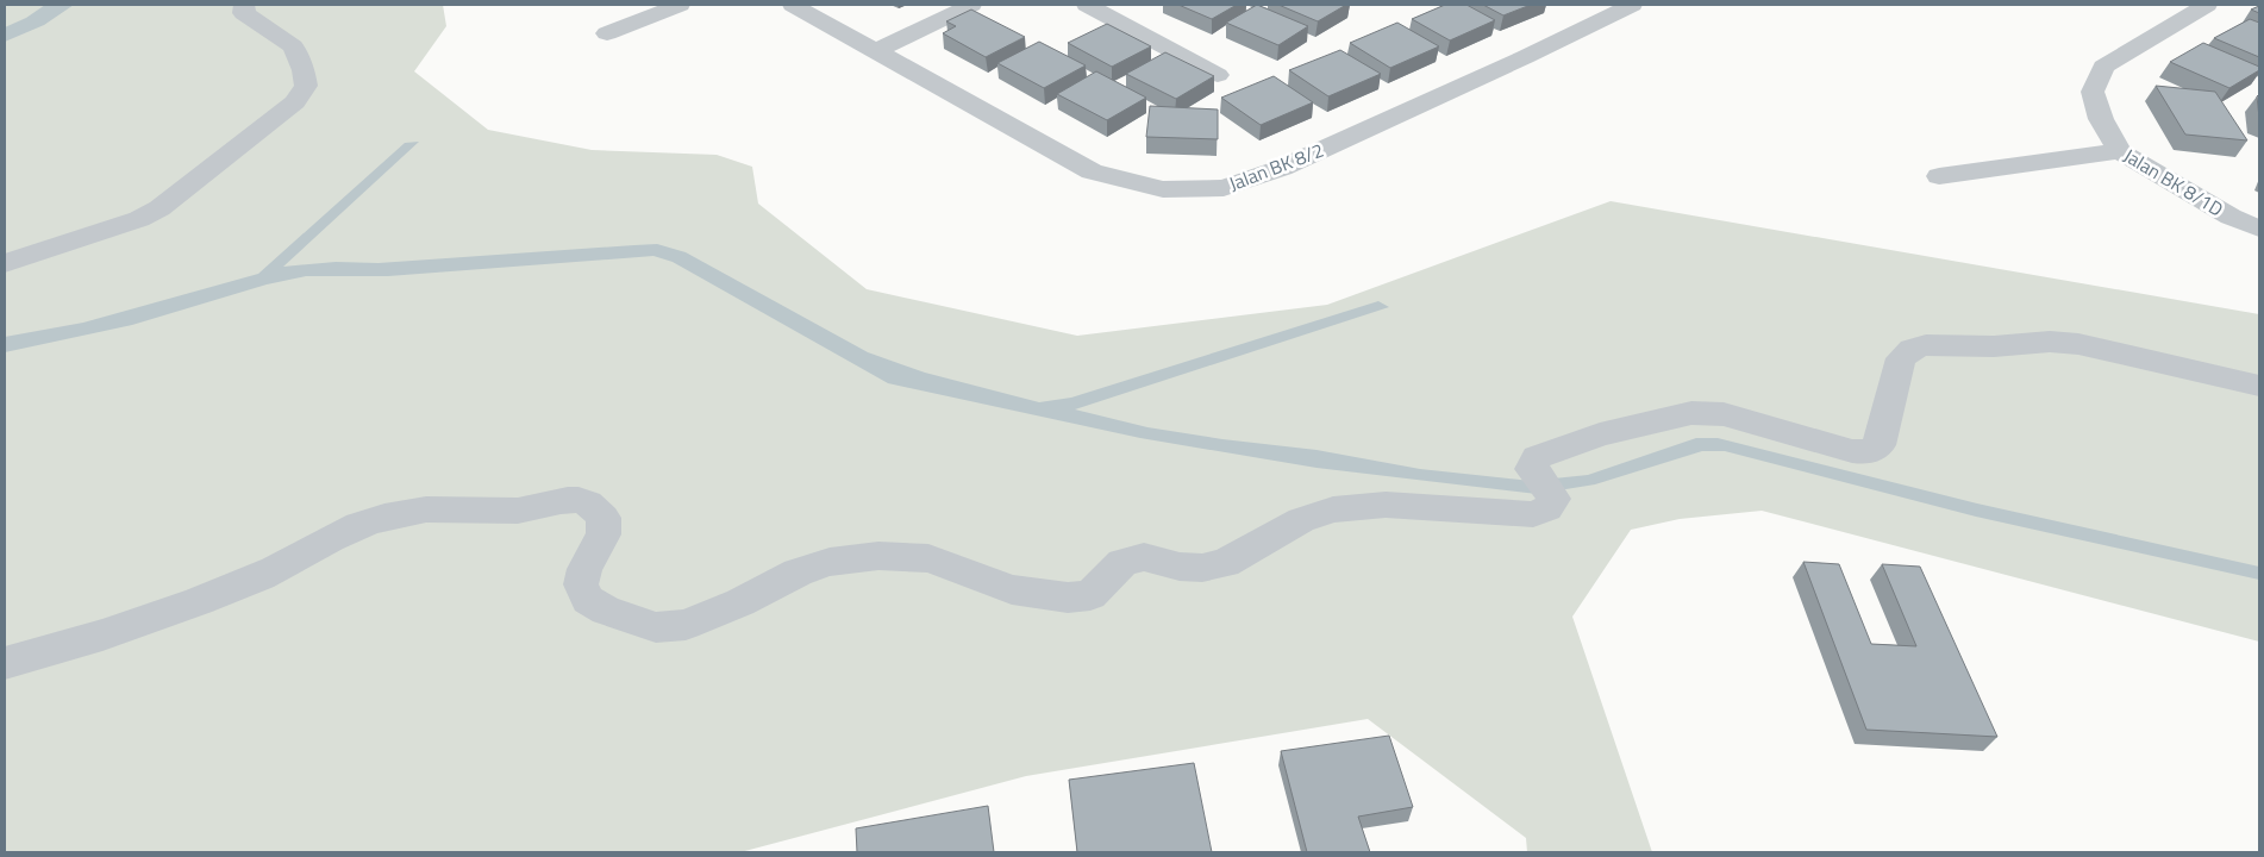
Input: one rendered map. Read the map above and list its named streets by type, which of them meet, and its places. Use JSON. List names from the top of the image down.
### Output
{
  "streets": {
    "street": ["Jalan BK 8/2", "Jalan BK 8/1D"]
  }
}
